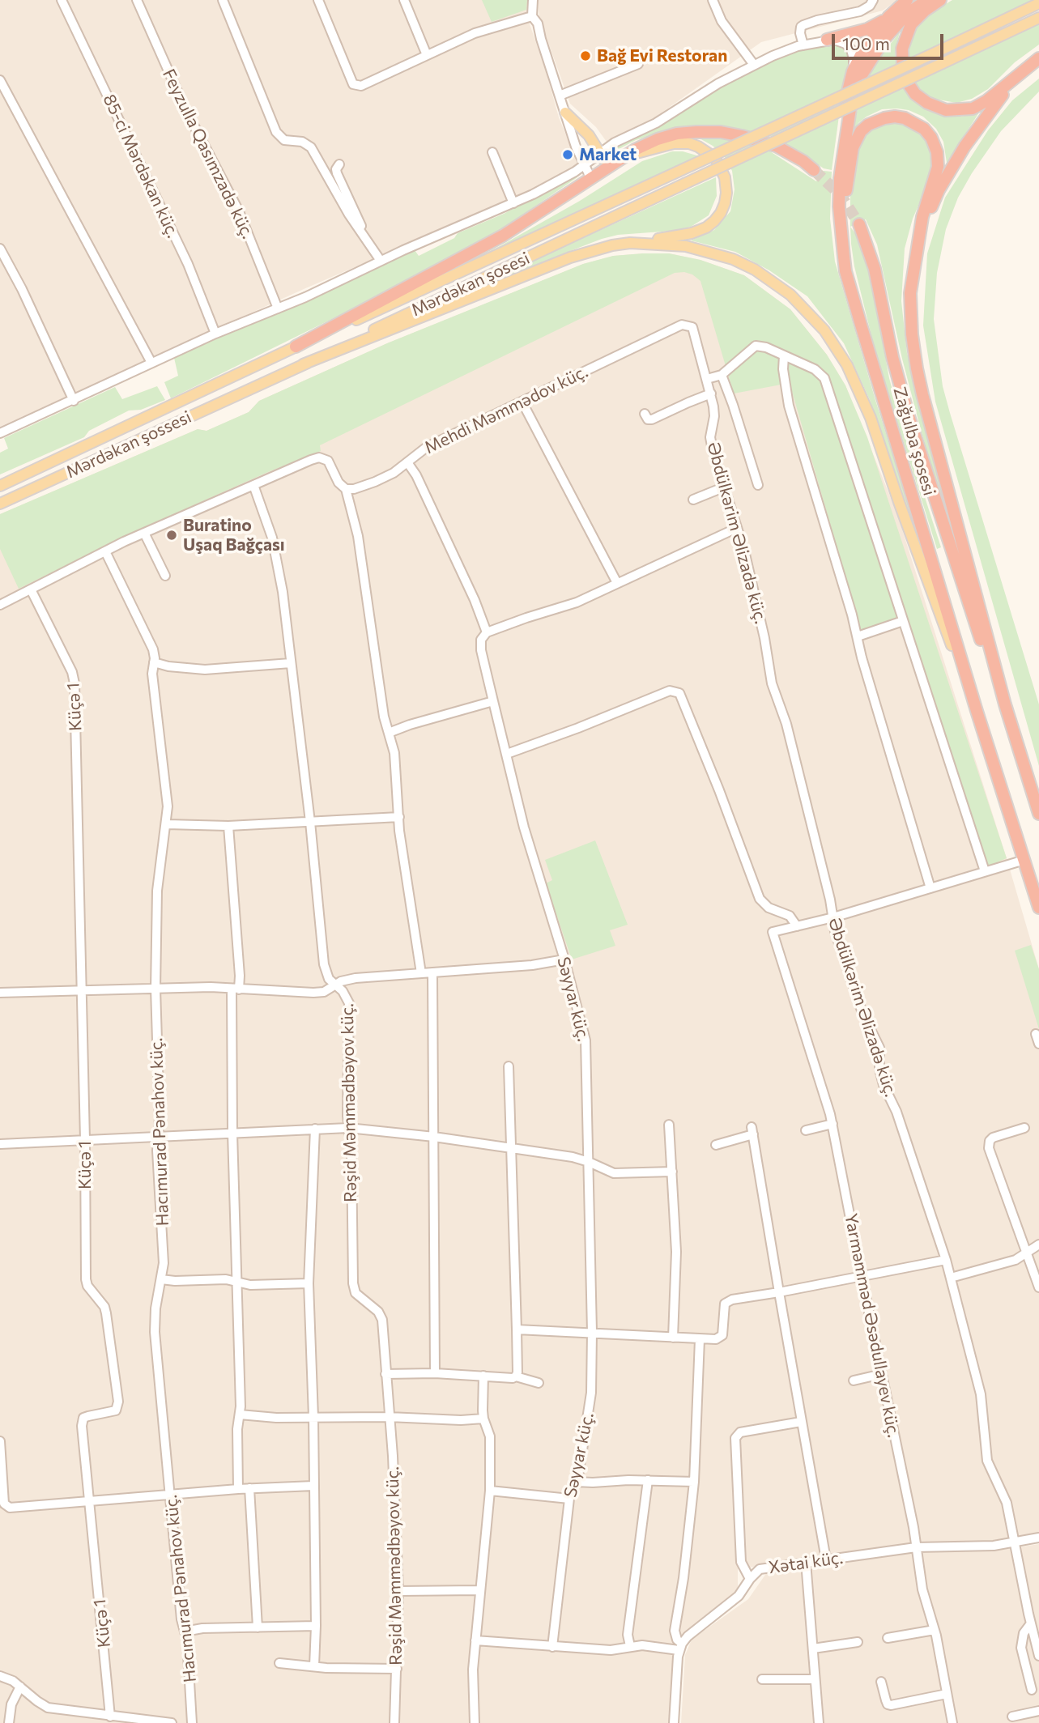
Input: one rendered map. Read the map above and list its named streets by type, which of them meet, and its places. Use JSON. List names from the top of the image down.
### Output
{
  "streets": {
    "highway": ["Zağulba şosesi"],
    "main road": ["Mərdəkan şosesi", "Mərdəkan şossesi"],
    "street": [
      "Feyzulla Qasımzadə küç.",
      "85-ci Mərdəkan küç.",
      "Mehdi Məmmədov küç.",
      "Əbdülkərim Əlizadə küç.",
      "Küçə 1",
      "Səyyar küç.",
      "Rəşid Məmmədbəyov küç.",
      "Hacımurad Pənahov küç.",
      "Yarməmməd Əsədullayev küç.",
      "Xətai küç."
    ]
  },
  "crossings": [
    ["Mərdəkan şosesi", "Mərdəkan şossesi"],
    ["Mehdi Məmmədov küç.", "Əbdülkərim Əlizadə küç."],
    ["Əbdülkərim Əlizadə küç.", "Xətai küç."],
    ["Yarməmməd Əsədullayev küç.", "Xətai küç."]
  ],
  "places": ["Bağ Evi Restoran", "Market", "Buratino Uşaq Bağçası"],
  "scale_bar": "100 m"
}
